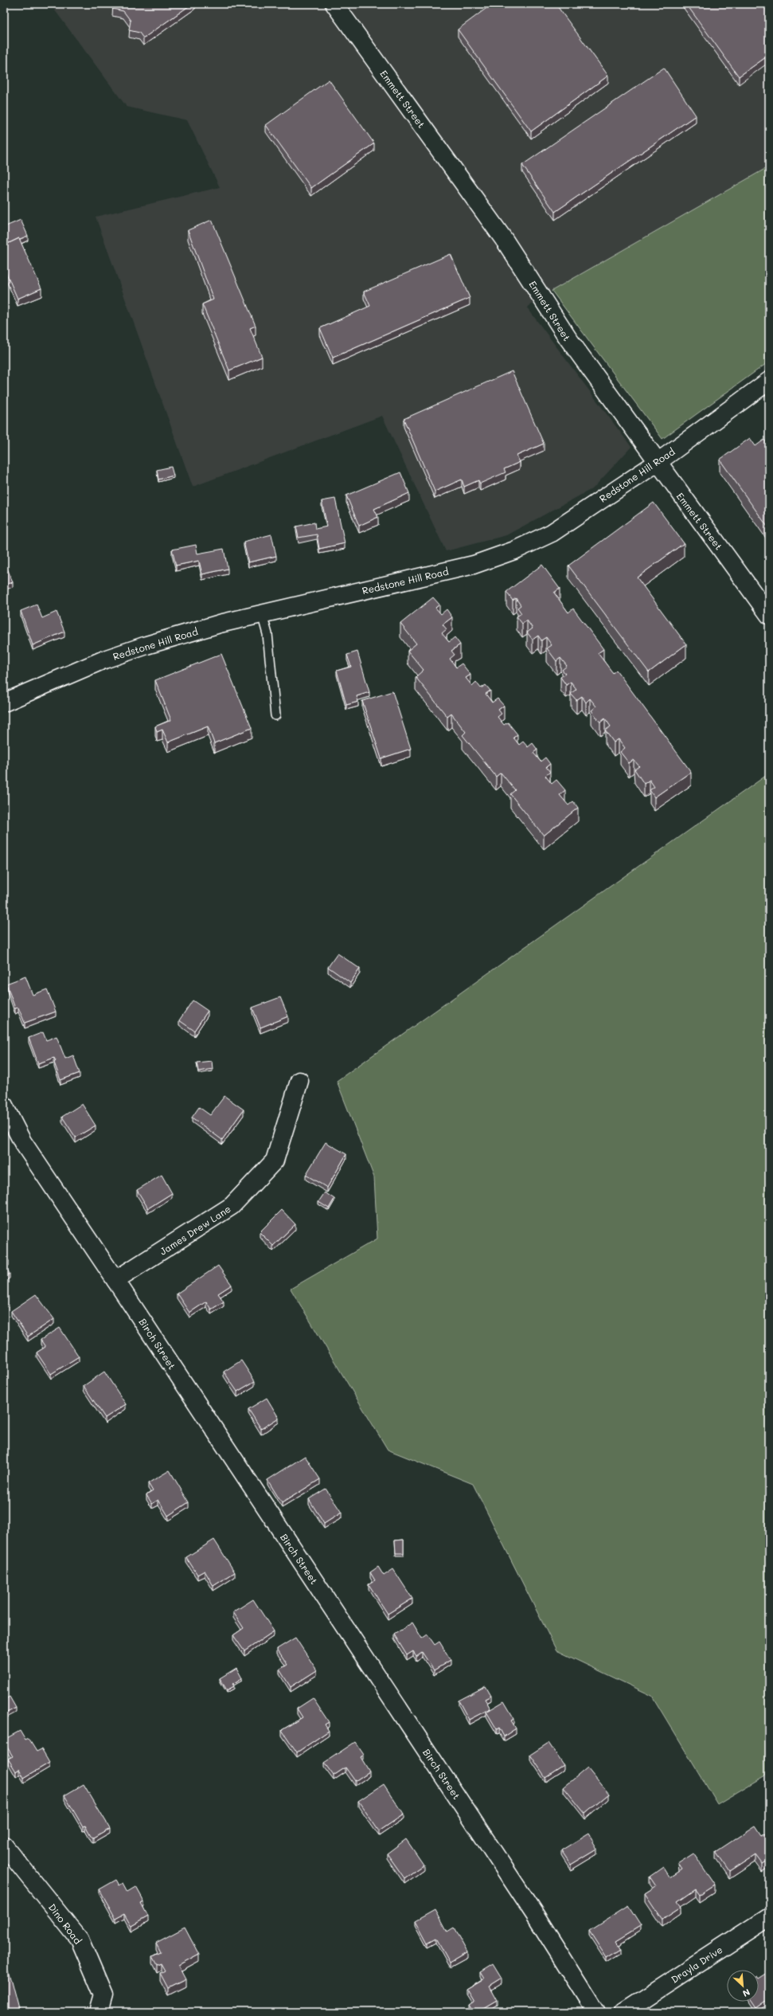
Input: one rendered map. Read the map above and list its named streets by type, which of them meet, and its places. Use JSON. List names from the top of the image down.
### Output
{
  "streets": {
    "main road": [
      "Emmett Street",
      "Redstone Hill Road",
      "James Drew Lane",
      "Birch Street",
      "Dino Road",
      "Drayla Drive"
    ]
  },
  "crossings": [
    ["Emmett Street", "Redstone Hill Road"],
    ["James Drew Lane", "Birch Street"]
  ],
  "north": "bottom right"
}
